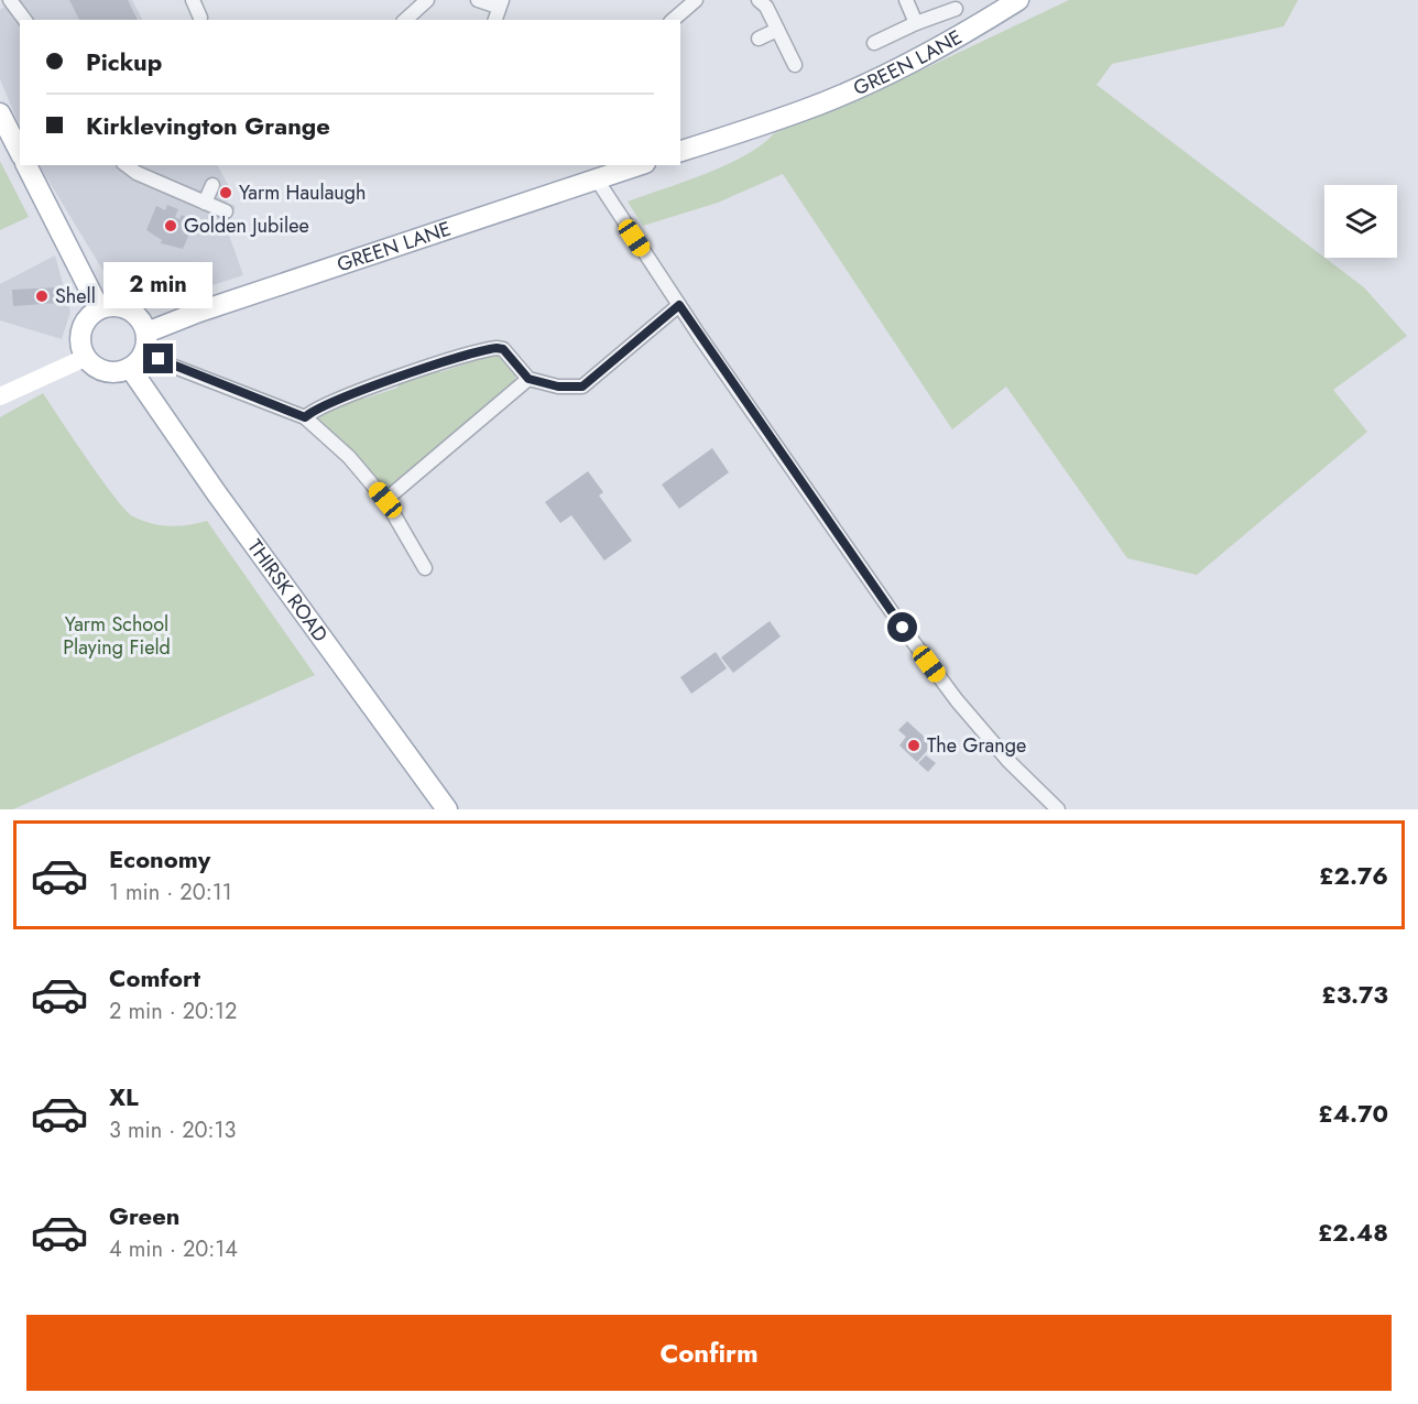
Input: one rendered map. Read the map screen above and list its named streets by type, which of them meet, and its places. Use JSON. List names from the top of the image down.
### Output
{
  "streets": {
    "main road": ["GREEN LANE", "THIRSK ROAD"]
  },
  "crossings": [
    ["GREEN LANE", "THIRSK ROAD"]
  ],
  "parks": ["Yarm School Playing Field"],
  "places": [
    "Yarm Haulaugh",
    "Golden Jubilee",
    "Shell",
    "The Grange"
  ],
  "page": {
    "banner": ["Pickup", "Kirklevington Grange"],
    "bubble": "2 min",
    "list": [
      {
        "name": "Economy",
        "note": "1 min · 20:11",
        "value": "£2.76"
      },
      {
        "name": "Comfort",
        "note": "2 min · 20:12",
        "value": "£3.73"
      },
      {
        "name": "XL",
        "note": "3 min · 20:13",
        "value": "£4.70"
      },
      {
        "name": "Green",
        "note": "4 min · 20:14",
        "value": "£2.48"
      }
    ],
    "buttons": "Confirm"
  }
}
